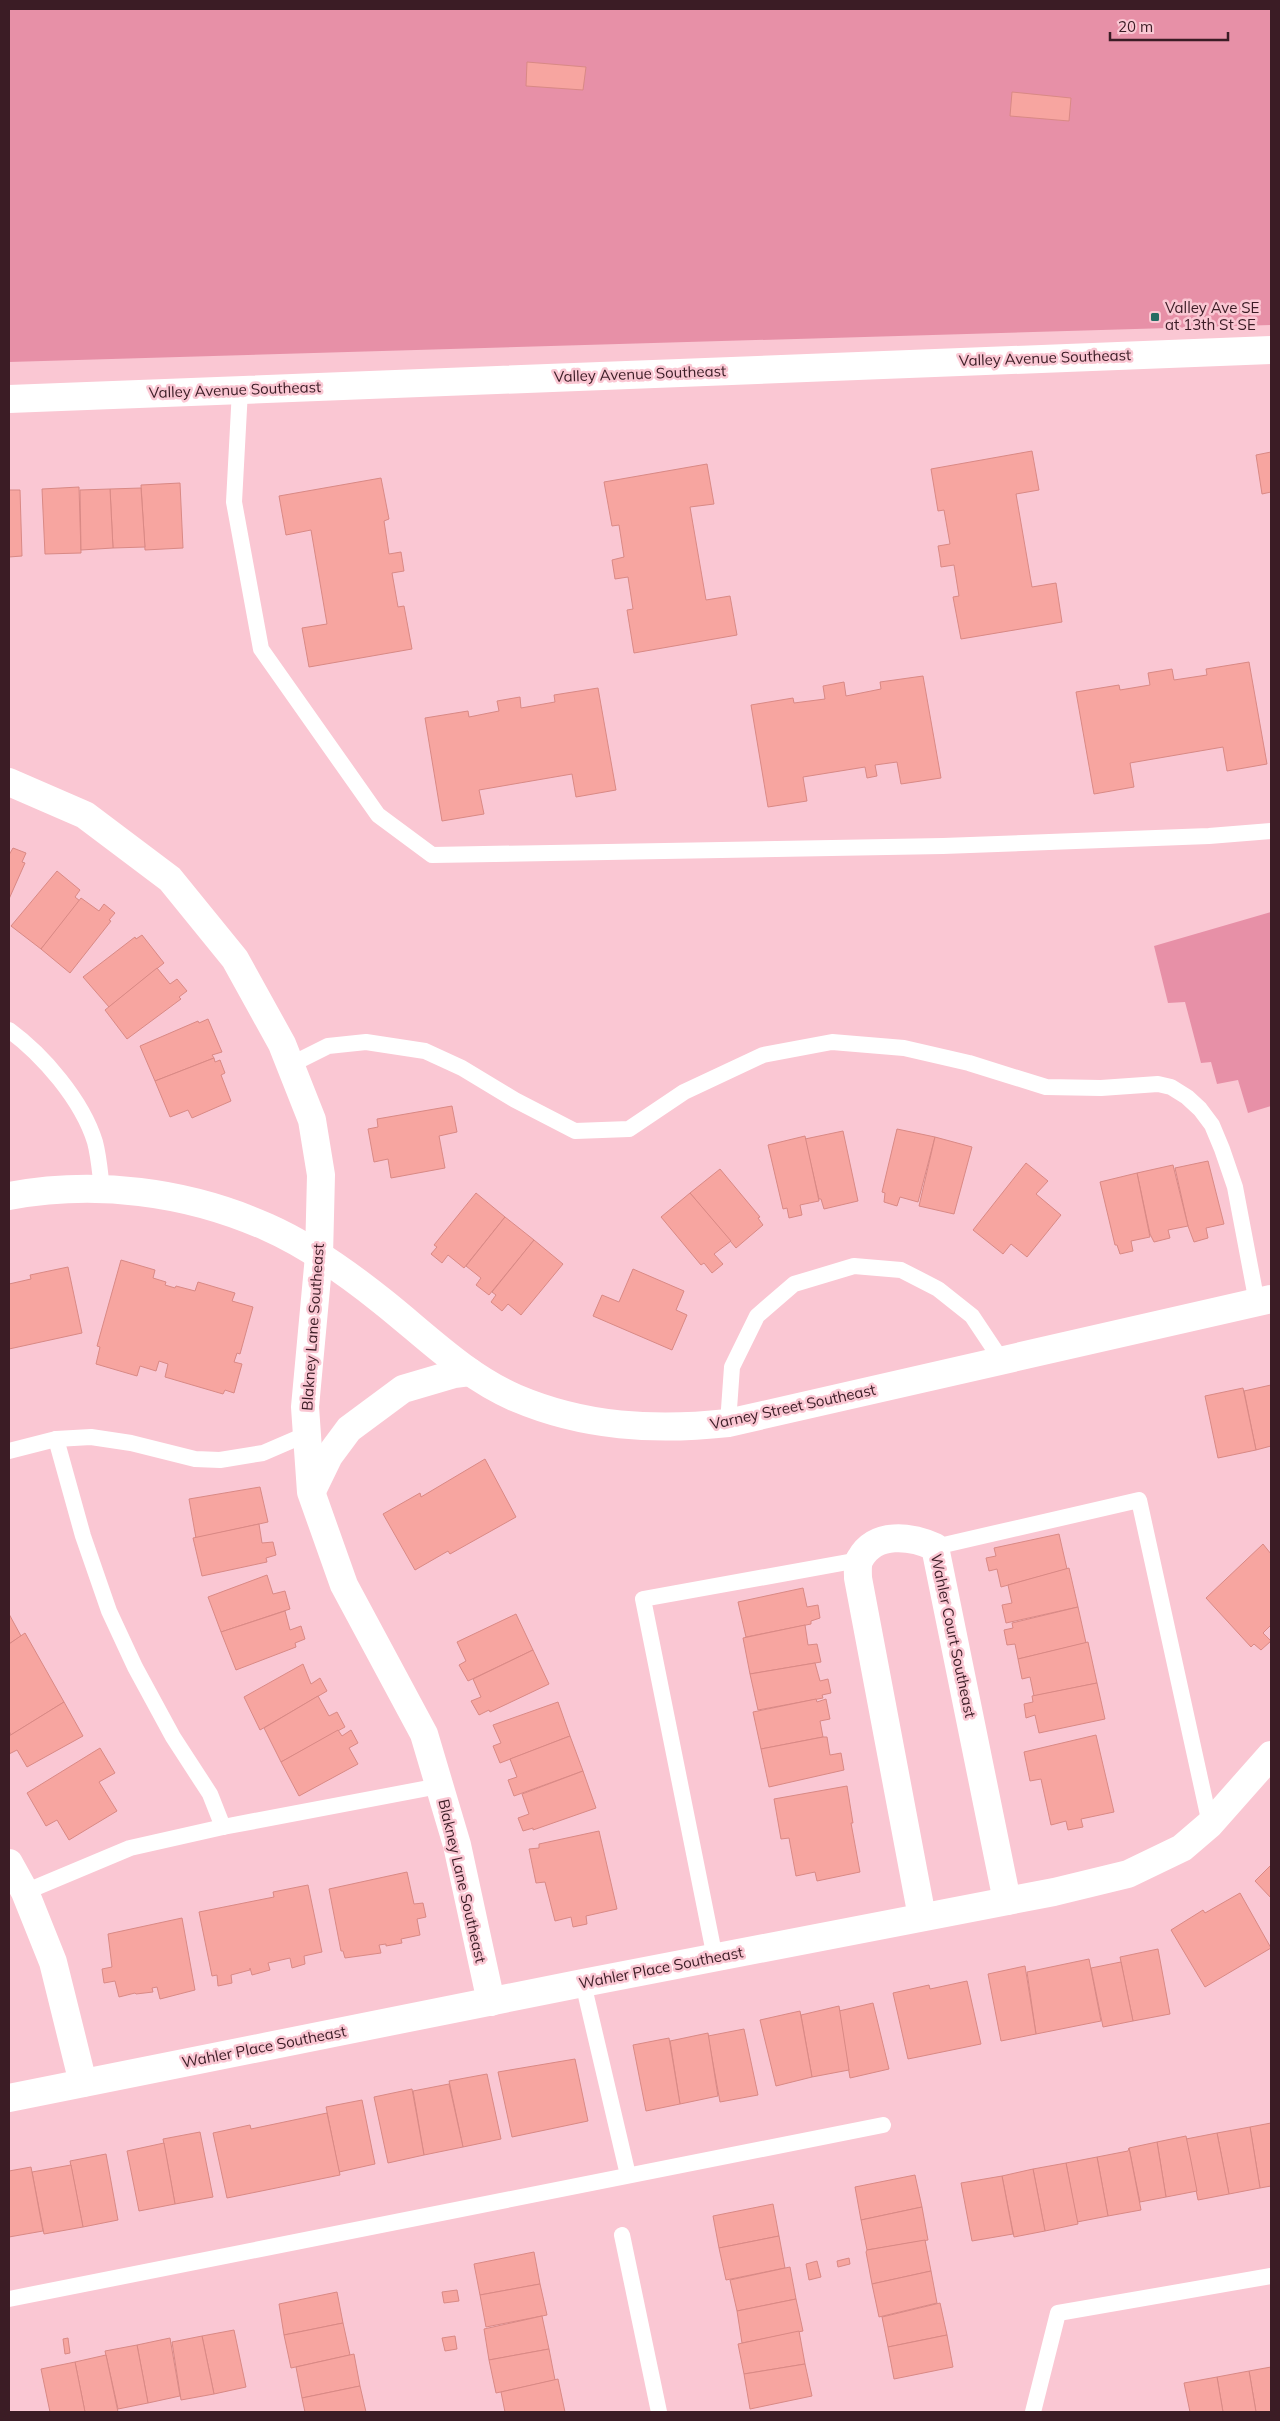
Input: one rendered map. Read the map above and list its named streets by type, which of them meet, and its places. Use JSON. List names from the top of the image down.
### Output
{
  "streets": {
    "street": [
      "Valley Avenue Southeast",
      "Blakney Lane Southeast",
      "Varney Street Southeast",
      "Wahler Court Southeast",
      "Wahler Place Southeast"
    ]
  },
  "crossings": [
    ["Blakney Lane Southeast", "Varney Street Southeast"],
    ["Blakney Lane Southeast", "Wahler Place Southeast"],
    ["Wahler Court Southeast", "Wahler Place Southeast"]
  ],
  "places": {
    "transit": ["Valley Ave SE at 13th St SE"]
  },
  "scale_bar": "20 m"
}
